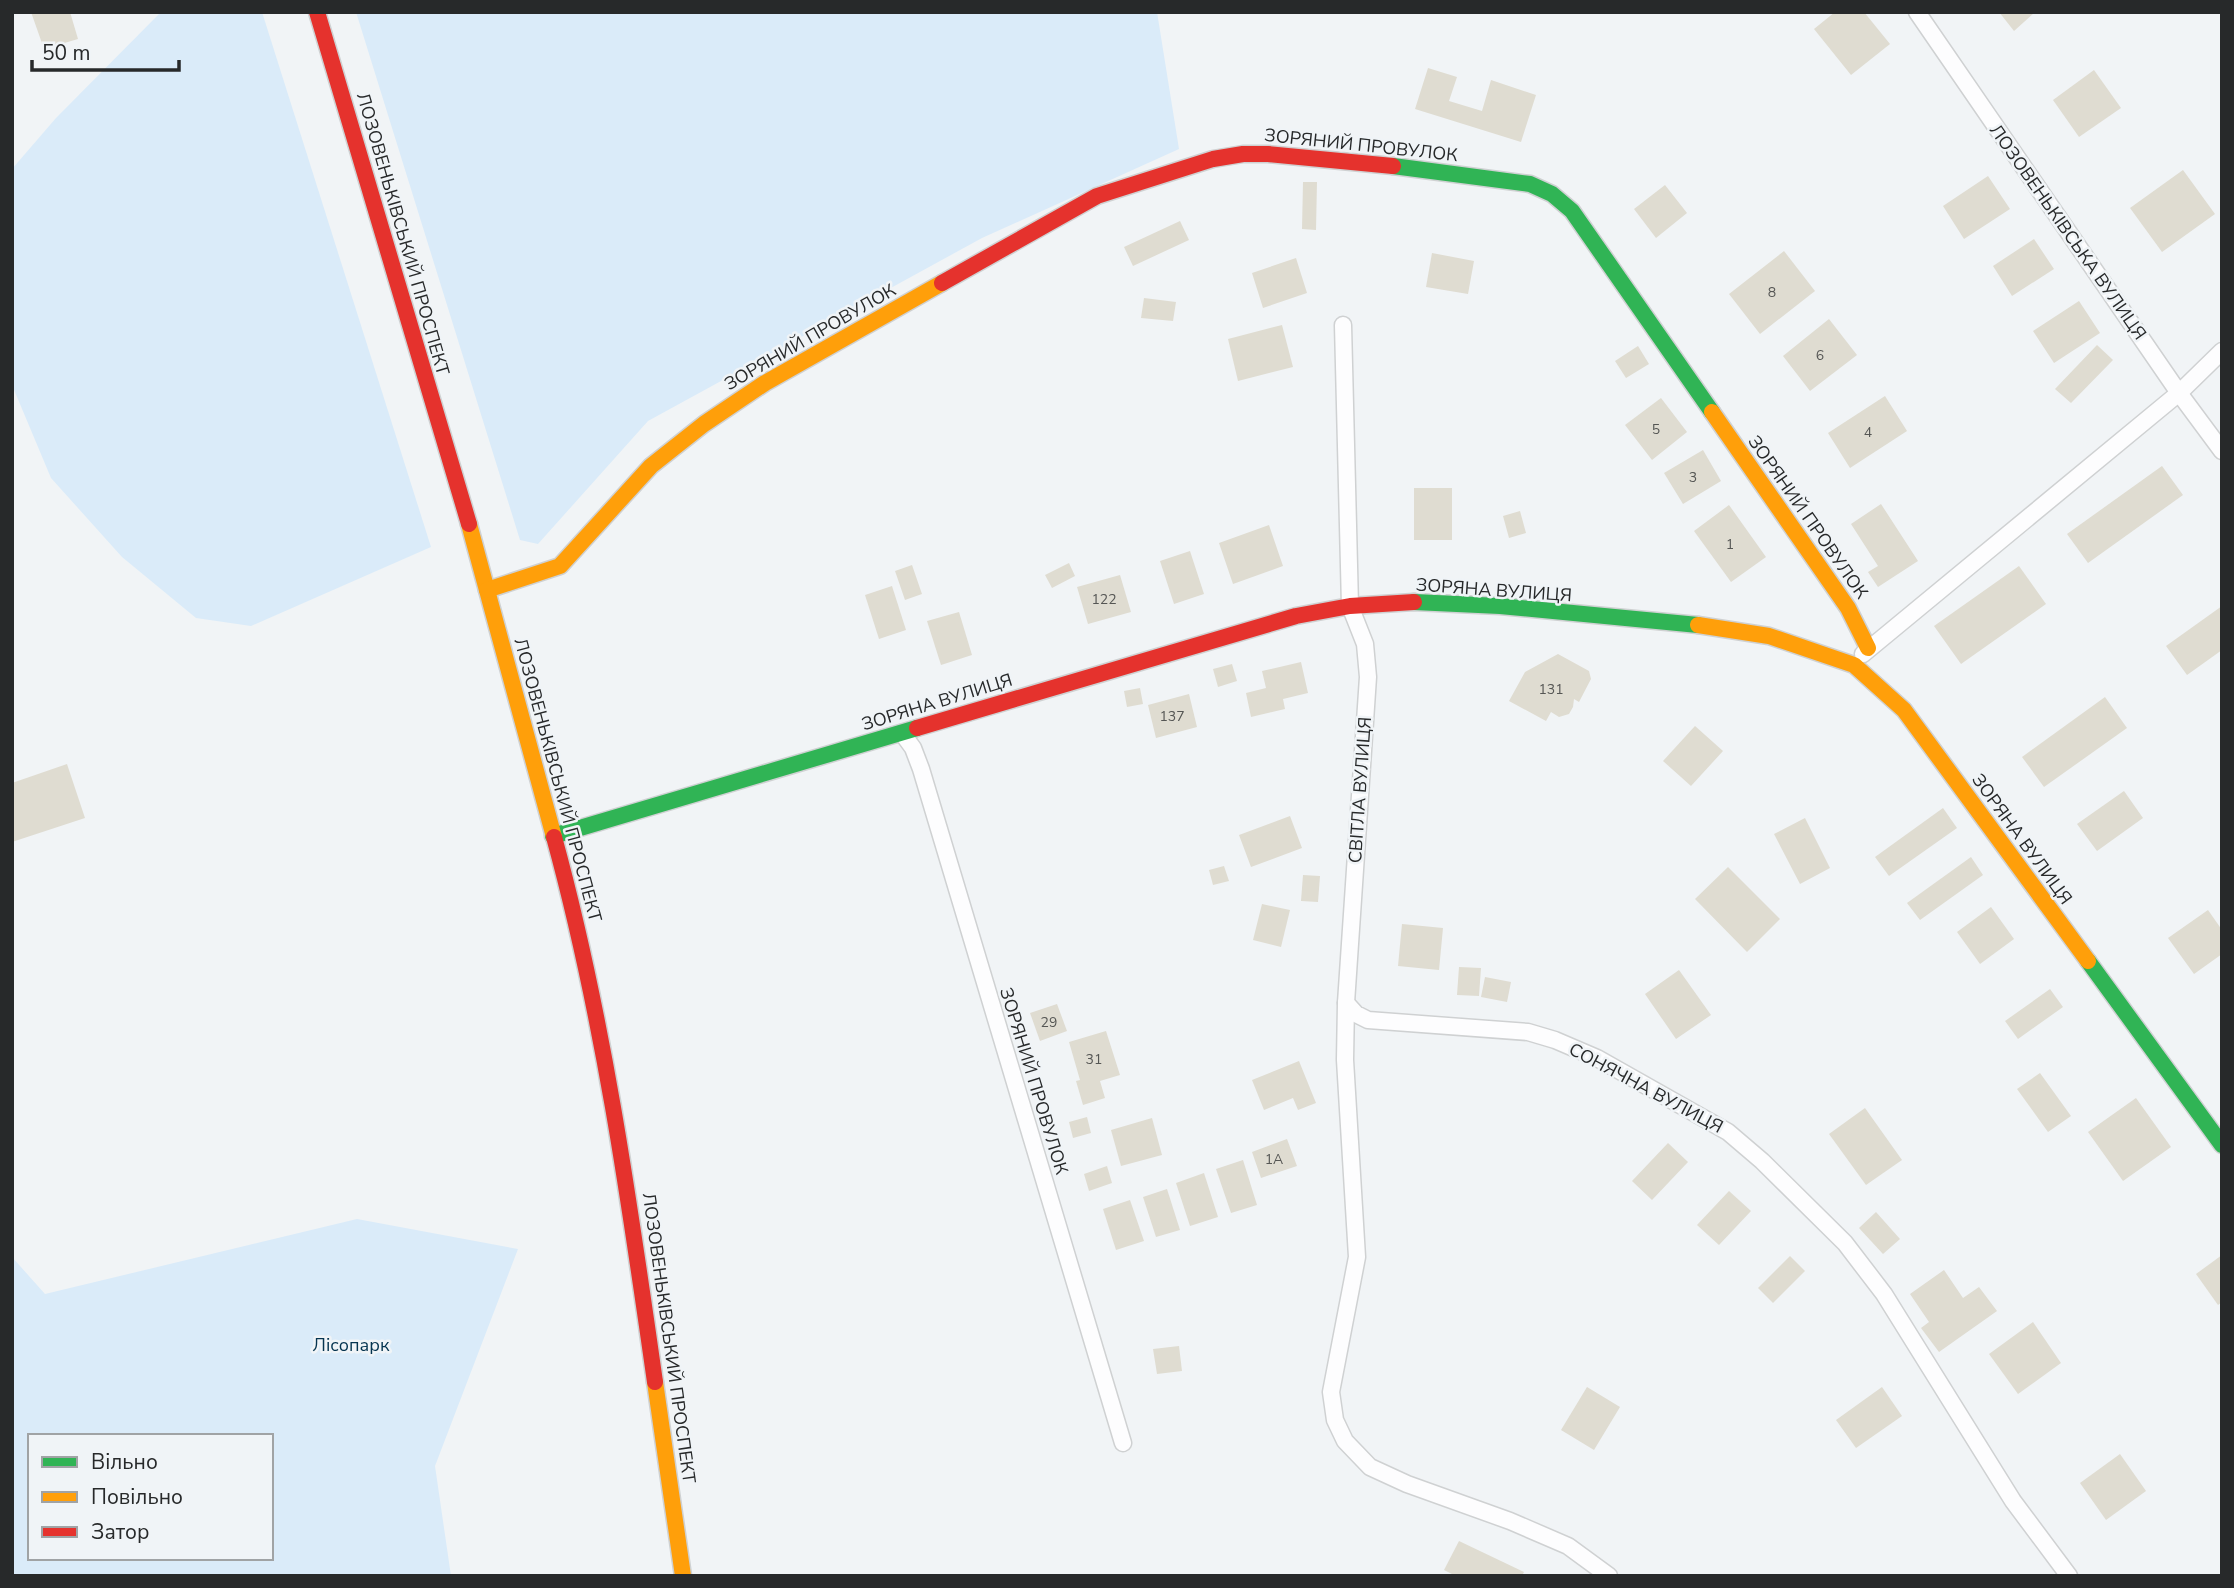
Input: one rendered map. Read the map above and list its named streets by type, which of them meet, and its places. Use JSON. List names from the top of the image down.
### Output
{
  "streets": {
    "main road": ["ЗОРЯНИЙ ПРОВУЛОК", "ЛОЗОВЕНЬКІВСЬКИЙ ПРОСПЕКТ", "ЗОРЯНА ВУЛИЦЯ"],
    "street": ["ЛОЗОВЕНЬКІВСЬКА ВУЛИЦЯ", "СВІТЛА ВУЛИЦЯ", "СОНЯЧНА ВУЛИЦЯ"]
  },
  "crossings": [
    ["ЗОРЯНИЙ ПРОВУЛОК", "ЛОЗОВЕНЬКІВСЬКИЙ ПРОСПЕКТ"],
    ["ЗОРЯНИЙ ПРОВУЛОК", "ЗОРЯНА ВУЛИЦЯ"],
    ["ЛОЗОВЕНЬКІВСЬКИЙ ПРОСПЕКТ", "ЗОРЯНА ВУЛИЦЯ"],
    ["ЗОРЯНА ВУЛИЦЯ", "СВІТЛА ВУЛИЦЯ"],
    ["СВІТЛА ВУЛИЦЯ", "СОНЯЧНА ВУЛИЦЯ"]
  ],
  "parks": ["Лісопарк"],
  "house_numbers": [
    "8",
    "6",
    "5",
    "4",
    "3",
    "1",
    "122",
    "131",
    "137",
    "29",
    "31",
    "1А"
  ],
  "legend": ["Вільно", "Повільно", "Затор"],
  "scale_bar": "50 m"
}
